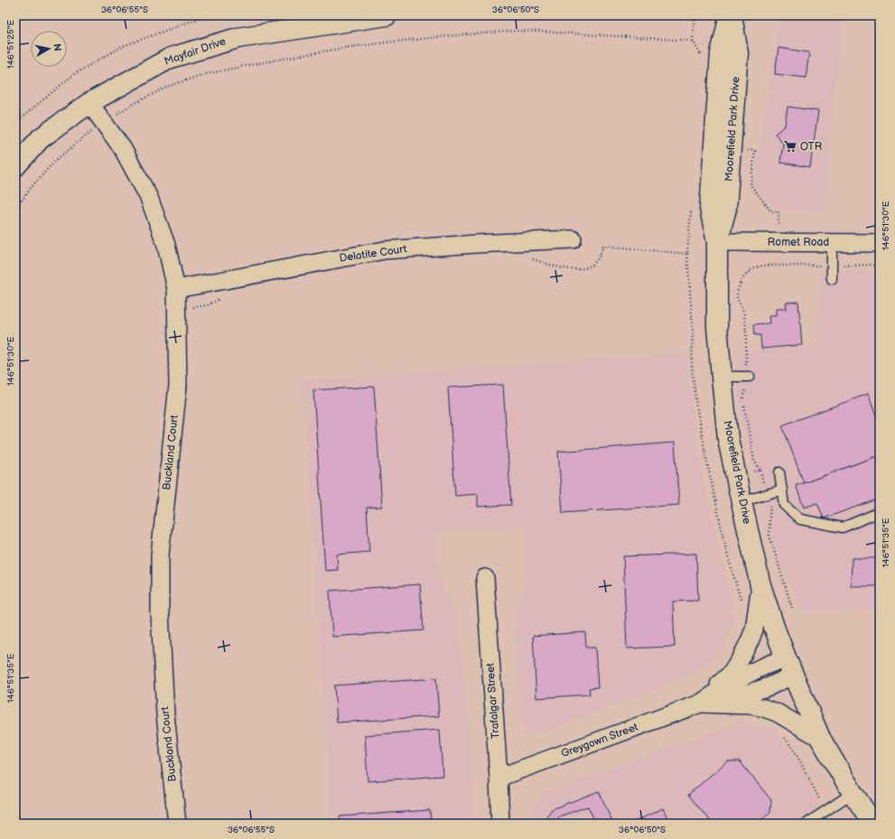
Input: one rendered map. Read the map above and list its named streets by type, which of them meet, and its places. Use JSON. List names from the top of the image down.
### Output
{
  "streets": {
    "main road": ["Mayfair Drive", "Moorefield Park Drive"],
    "street": [
      "Romet Road",
      "Delatite Court",
      "Buckland Court",
      "Trafalgar Street",
      "Greygown Street"
    ]
  },
  "crossings": [
    ["Mayfair Drive", "Buckland Court"],
    ["Moorefield Park Drive", "Romet Road"],
    ["Moorefield Park Drive", "Greygown Street"],
    ["Delatite Court", "Buckland Court"],
    ["Trafalgar Street", "Greygown Street"]
  ],
  "places": {
    "supermarket": ["OTR"]
  },
  "north": "right",
  "coordinates": [
    "36°06'55\"S",
    "36°06'50\"S",
    "146°51'25\"E",
    "146°51'30\"E",
    "146°51'35\"E"
  ]
}
